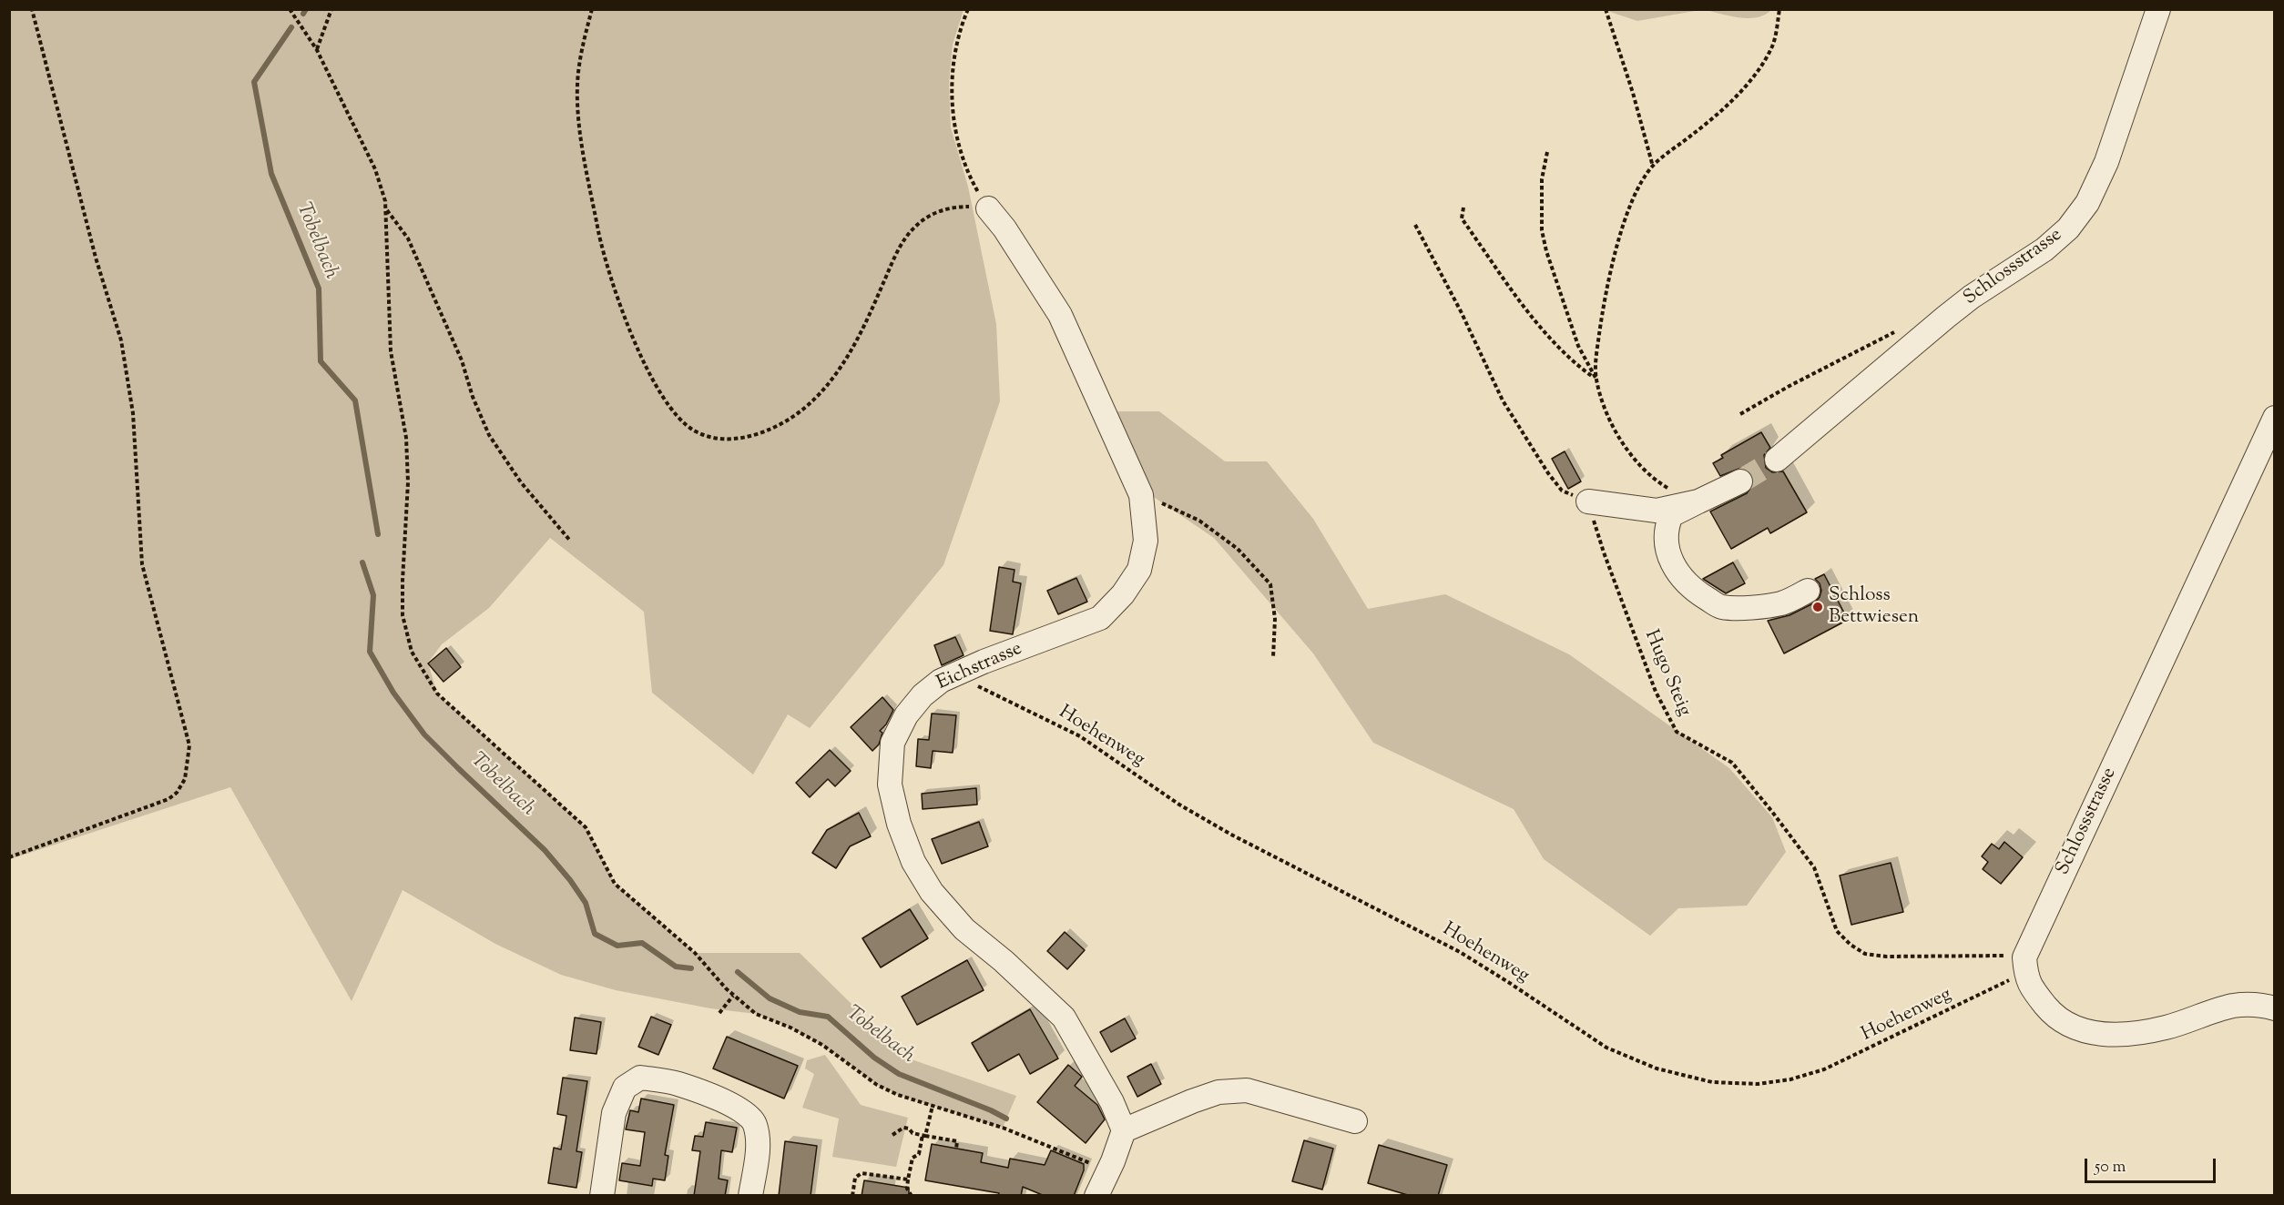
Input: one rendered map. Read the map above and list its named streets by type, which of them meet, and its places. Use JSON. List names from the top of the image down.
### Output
{
  "streets": {
    "street": ["Schlossstrasse", "Eichstrasse"],
    "path": ["Hugo Steig", "Hoehenweg"]
  },
  "crossings": [
    ["Schlossstrasse", "Hugo Steig"],
    ["Schlossstrasse", "Hoehenweg"],
    ["Eichstrasse", "Hoehenweg"],
    ["Hugo Steig", "Hoehenweg"]
  ],
  "water": ["Tobelbach"],
  "places": ["Schloss Bettwiesen"],
  "scale_bar": "50 m"
}
